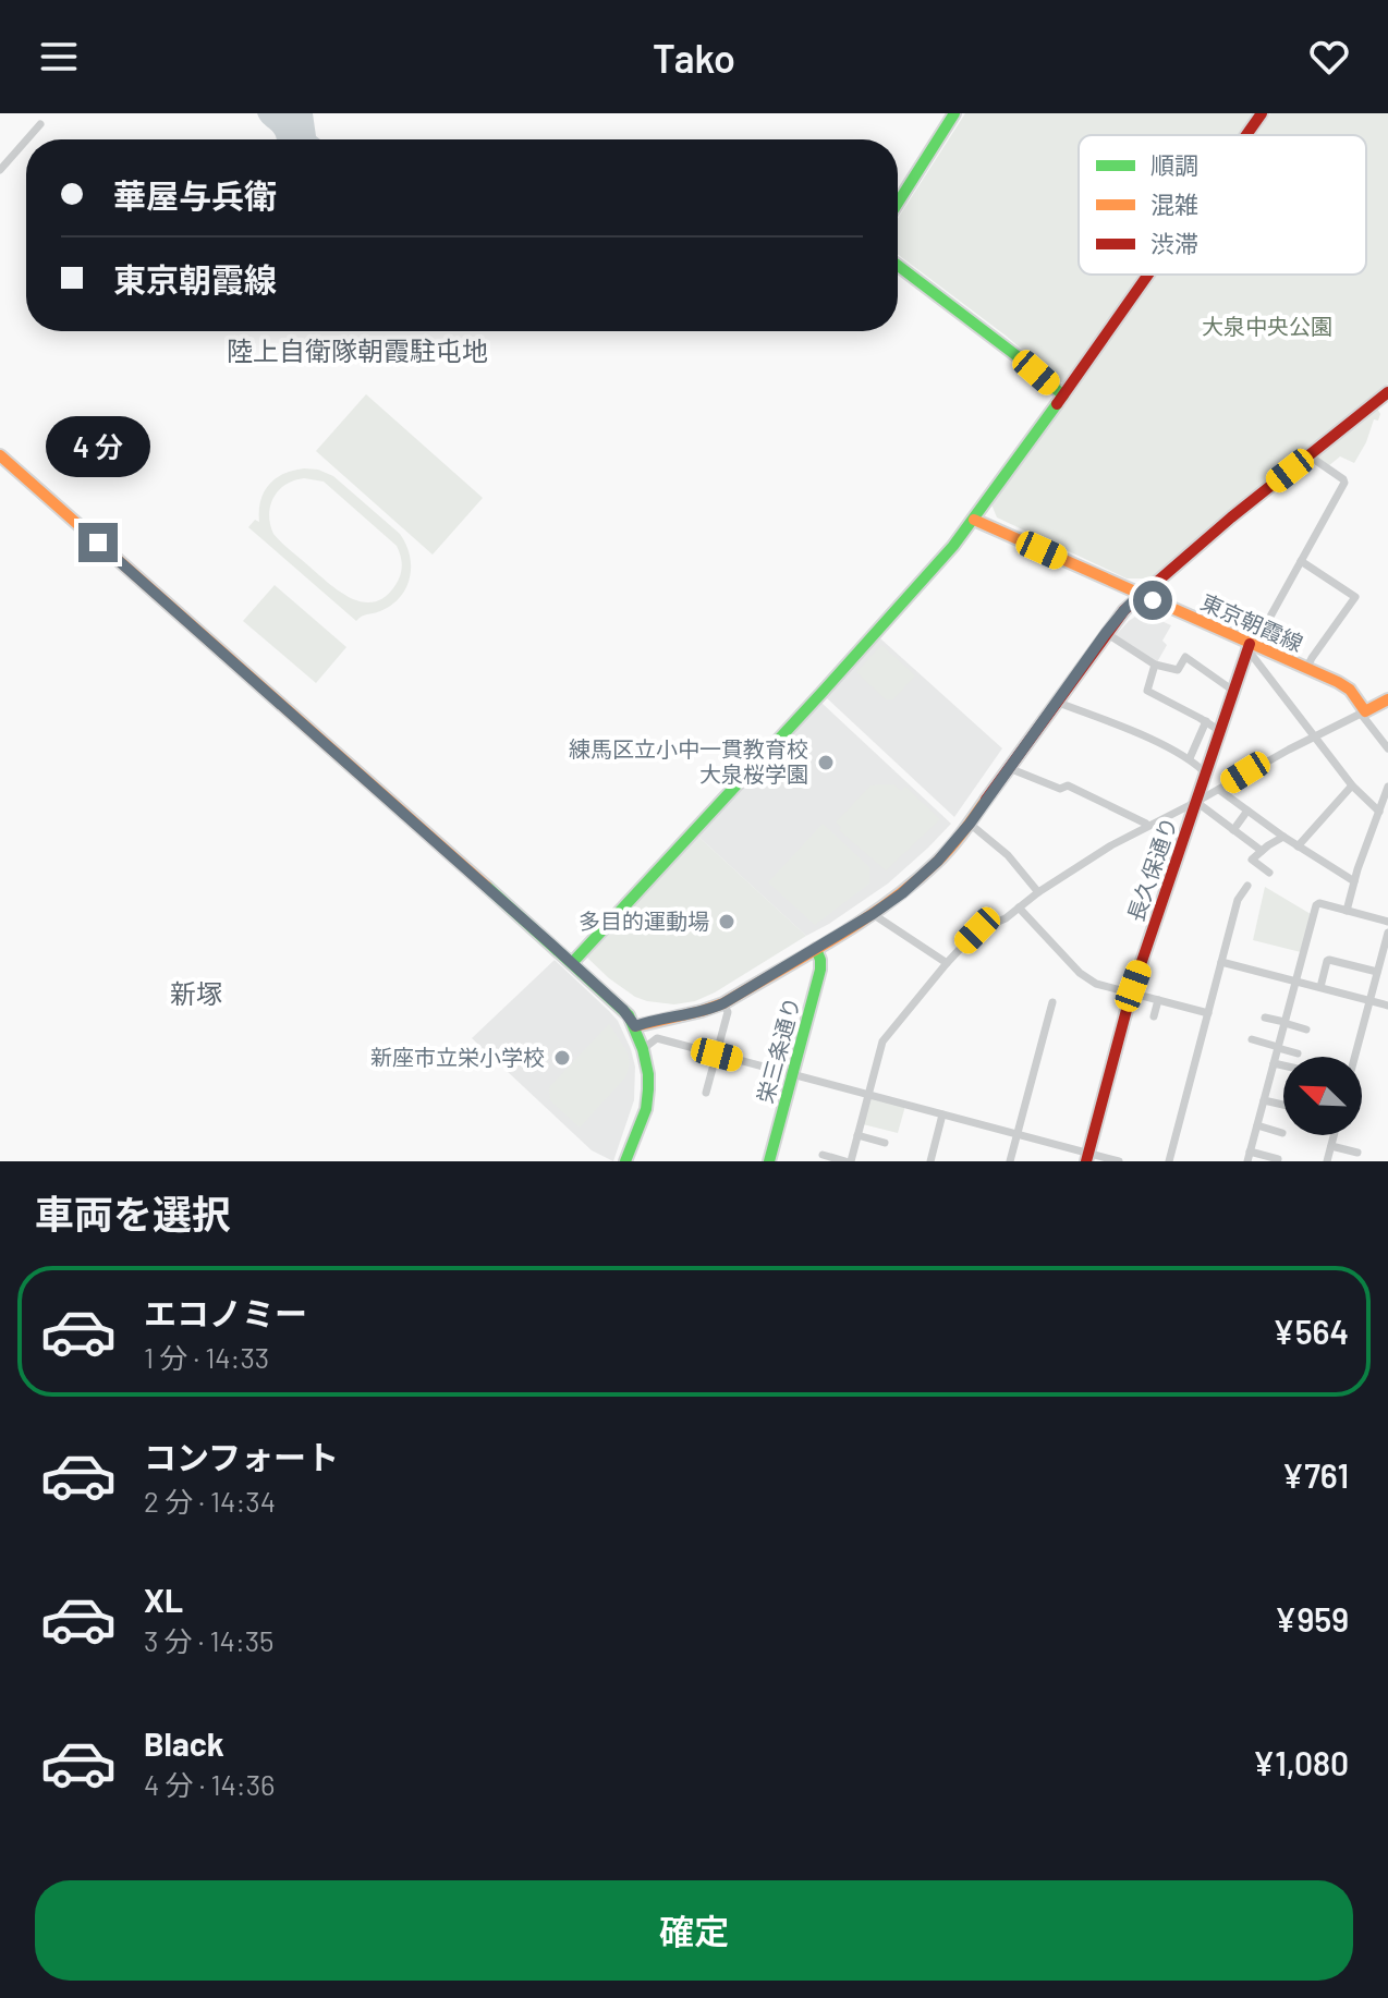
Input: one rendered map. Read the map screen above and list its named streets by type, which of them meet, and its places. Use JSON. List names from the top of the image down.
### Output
{
  "streets": {
    "street": ["東京朝霞線", "長久保通り", "栄三条通り"]
  },
  "crossings": [
    ["東京朝霞線", "長久保通り"]
  ],
  "districts": ["陸上自衛隊朝霞駐屯地", "新塚"],
  "parks": ["大泉中央公園"],
  "places": ["練馬区立小中一貫教育校 大泉桜学園", "多目的運動場", "新座市立栄小学校"],
  "legend": ["順調", "混雑", "渋滞"],
  "north": "top left",
  "page": {
    "header": "Tako",
    "banner": ["華屋与兵衛", "東京朝霞線"],
    "bubble": "4 分",
    "heading": "車両を選択",
    "list": [
      {
        "name": "エコノミー",
        "note": "1 分 · 14:33",
        "value": "¥564"
      },
      {
        "name": "コンフォート",
        "note": "2 分 · 14:34",
        "value": "¥761"
      },
      {
        "name": "XL",
        "note": "3 分 · 14:35",
        "value": "¥959"
      },
      {
        "name": "Black",
        "note": "4 分 · 14:36",
        "value": "¥1,080"
      }
    ],
    "buttons": "確定"
  }
}
